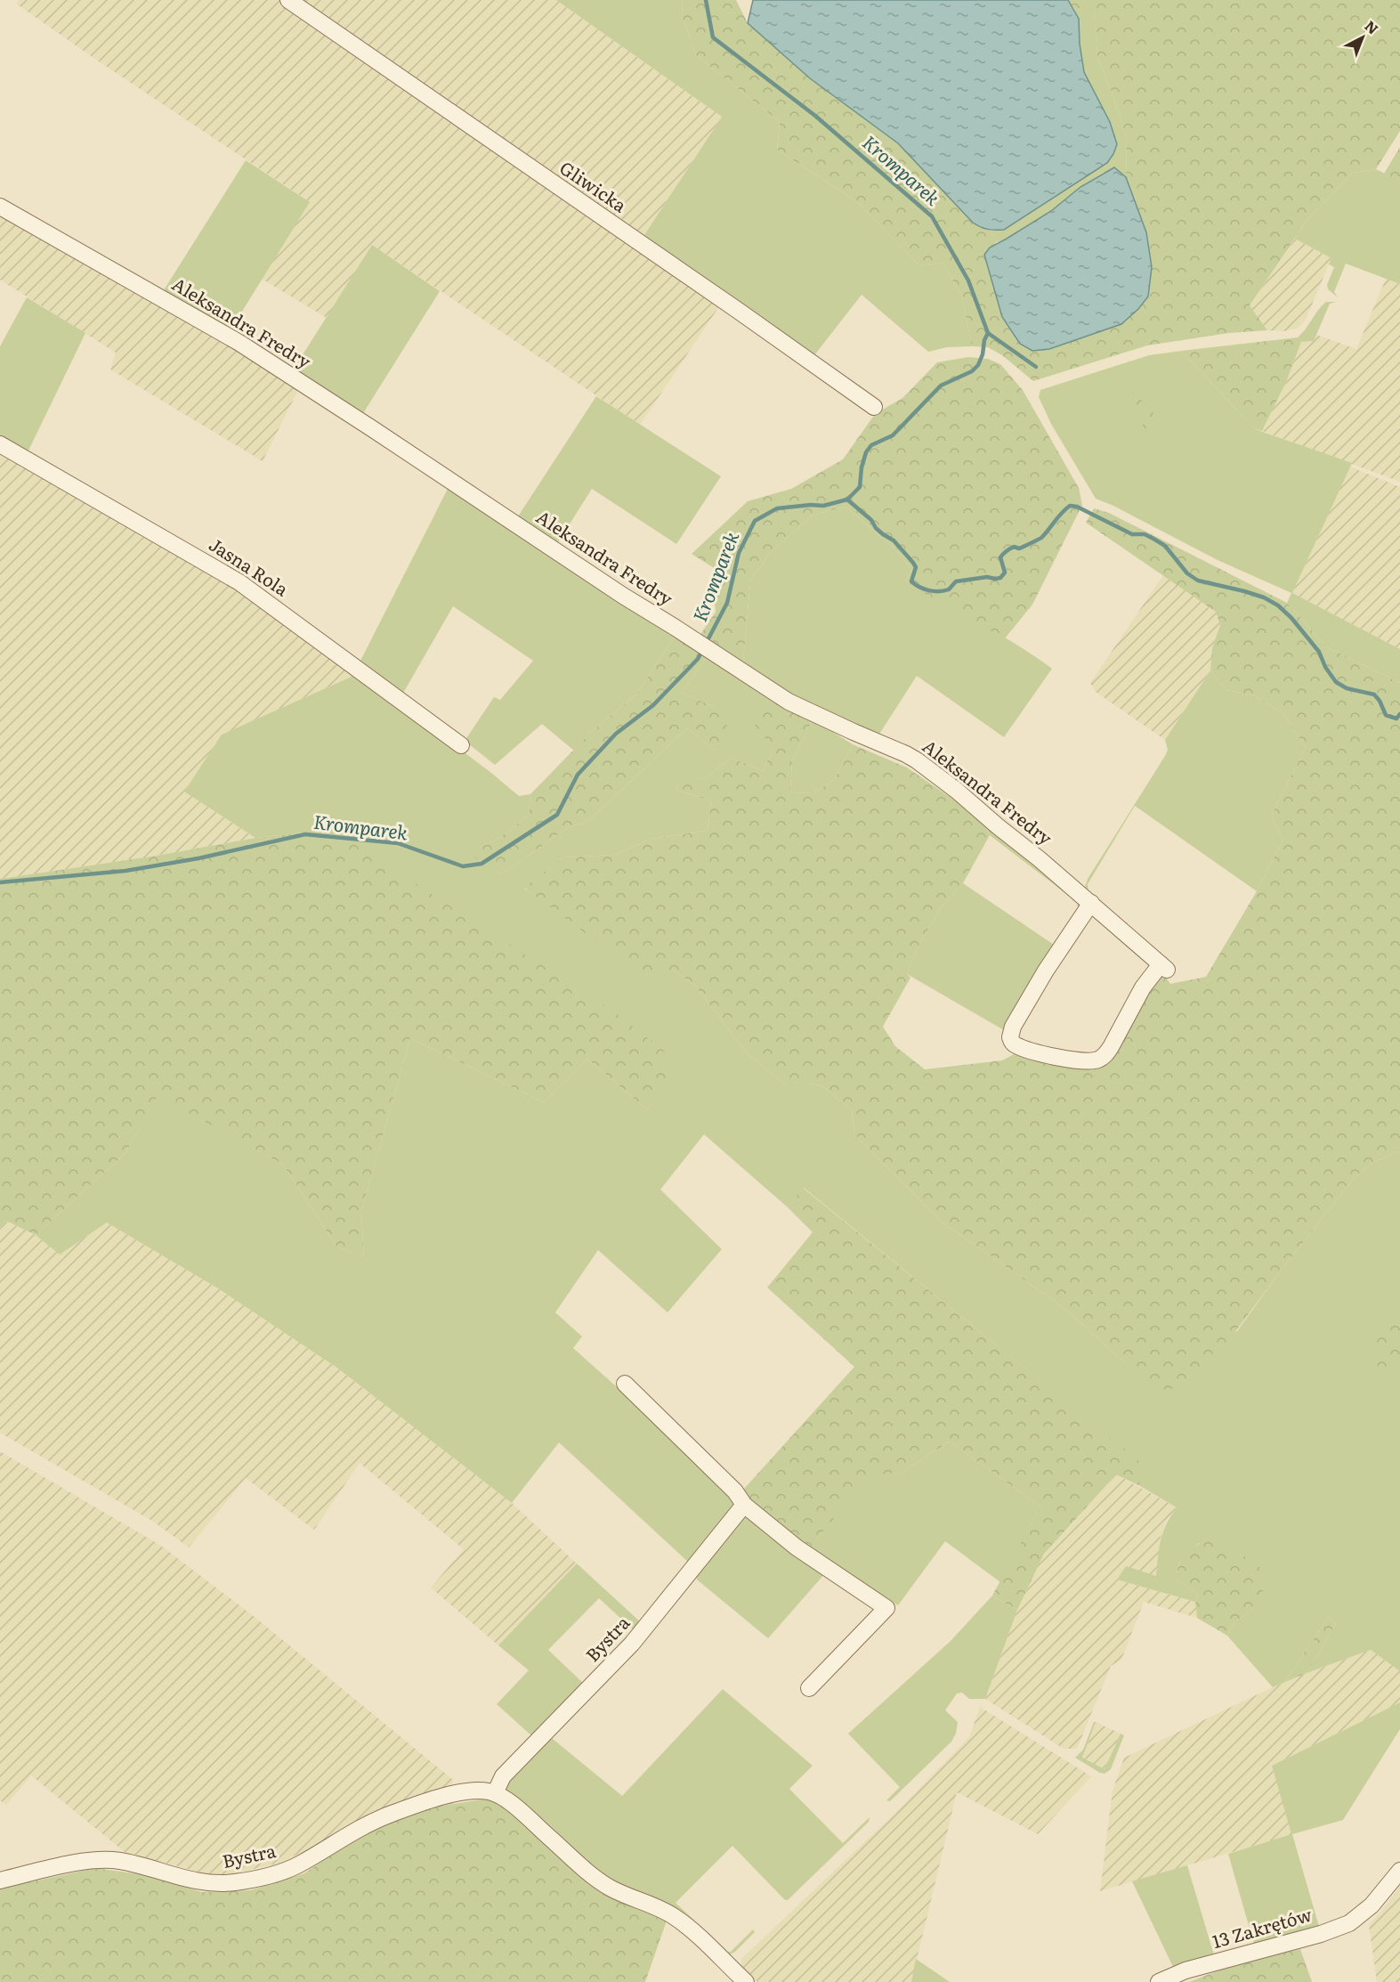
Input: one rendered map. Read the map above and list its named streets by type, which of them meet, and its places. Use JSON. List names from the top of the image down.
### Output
{
  "streets": {
    "street": [
      "Gliwicka",
      "Aleksandra Fredry",
      "Jasna Rola",
      "Bystra",
      "13 Zakrętów"
    ]
  },
  "water": ["Kromparek"],
  "north": "top right"
}
